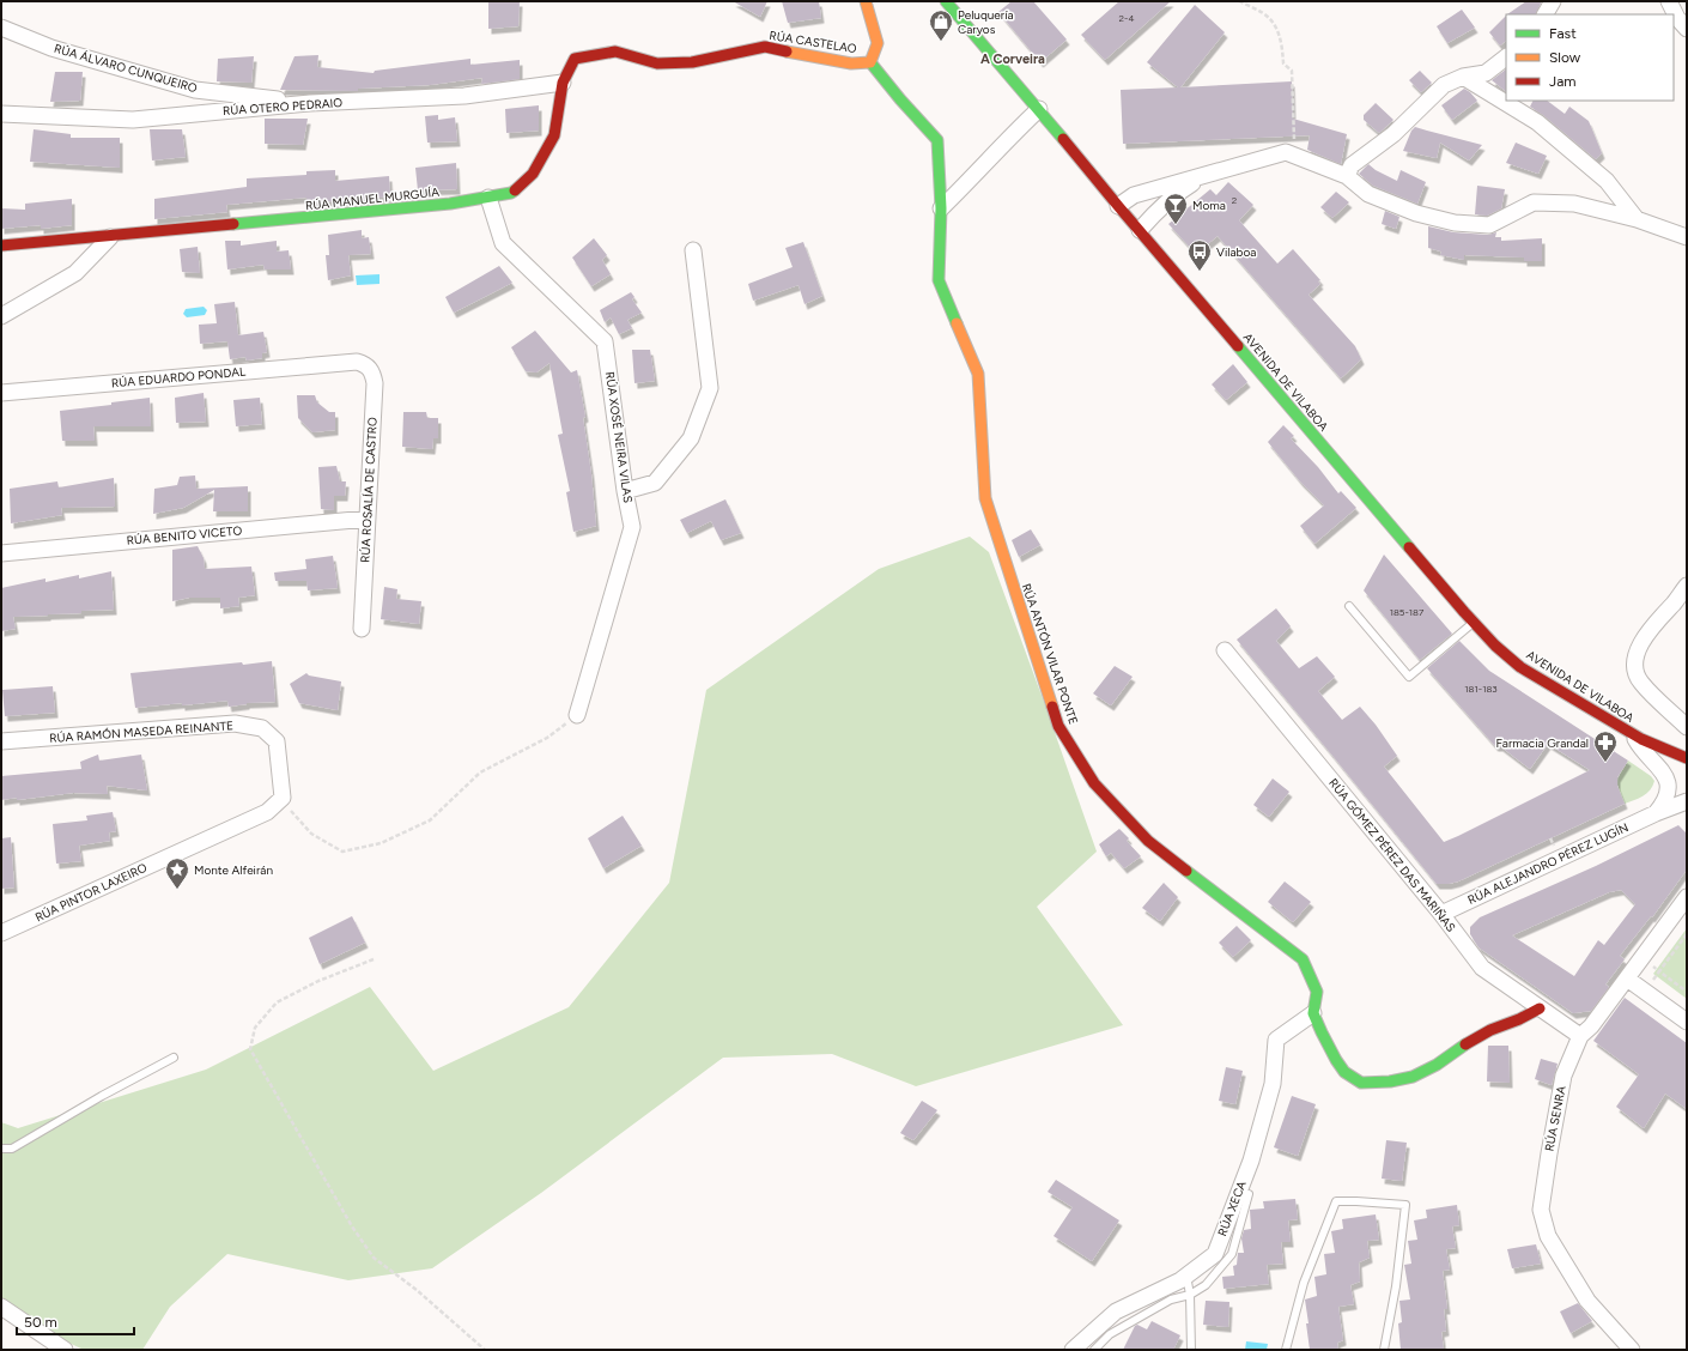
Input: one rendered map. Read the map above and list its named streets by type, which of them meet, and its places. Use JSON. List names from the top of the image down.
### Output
{
  "streets": {
    "main road": [
      "RÚA CASTELAO",
      "RÚA MANUEL MURGUÍA",
      "AVENIDA DE VILABOA",
      "RÚA ANTÓN VILAR PONTE"
    ],
    "street": [
      "RÚA ÁLVARO CUNQUEIRO",
      "RÚA OTERO PEDRAIO",
      "RÚA EDUARDO PONDAL",
      "RÚA XOSÉ NEIRA VILAS",
      "RÚA ROSALÍA DE CASTRO",
      "RÚA BENITO VICETO",
      "RÚA RAMÓN MASEDA REINANTE",
      "RÚA GÓMEZ PÉREZ DAS MARIÑAS",
      "RÚA ALEJANDRO PÉREZ LUGÍN",
      "RÚA PINTOR LAXEIRO",
      "RÚA SENRA",
      "RÚA XECA"
    ]
  },
  "crossings": [
    ["RÚA CASTELAO", "RÚA OTERO PEDRAIO"],
    ["RÚA CASTELAO", "RÚA MANUEL MURGUÍA"],
    ["RÚA CASTELAO", "RÚA ANTÓN VILAR PONTE"],
    ["RÚA ÁLVARO CUNQUEIRO", "RÚA OTERO PEDRAIO"],
    ["RÚA OTERO PEDRAIO", "RÚA MANUEL MURGUÍA"],
    ["RÚA MANUEL MURGUÍA", "RÚA XOSÉ NEIRA VILAS"],
    ["RÚA EDUARDO PONDAL", "RÚA ROSALÍA DE CASTRO"],
    ["RÚA ROSALÍA DE CASTRO", "RÚA BENITO VICETO"],
    ["RÚA ANTÓN VILAR PONTE", "RÚA XECA"],
    ["RÚA RAMÓN MASEDA REINANTE", "RÚA PINTOR LAXEIRO"],
    ["RÚA GÓMEZ PÉREZ DAS MARIÑAS", "RÚA ALEJANDRO PÉREZ LUGÍN"],
    ["RÚA GÓMEZ PÉREZ DAS MARIÑAS", "RÚA SENRA"]
  ],
  "districts": ["A Corveira"],
  "places": {
    "shop": ["Peluquería Caryos"],
    "bar": ["Moma"],
    "bus stop": ["Vilaboa"],
    "pharmacy": ["Farmacia Grandal"],
    "place": ["Monte Alfeirán"]
  },
  "house_numbers": [
    "2-4",
    "2",
    "185-187",
    "181-183"
  ],
  "legend": ["Fast", "Slow", "Jam"],
  "scale_bar": "50 m"
}
